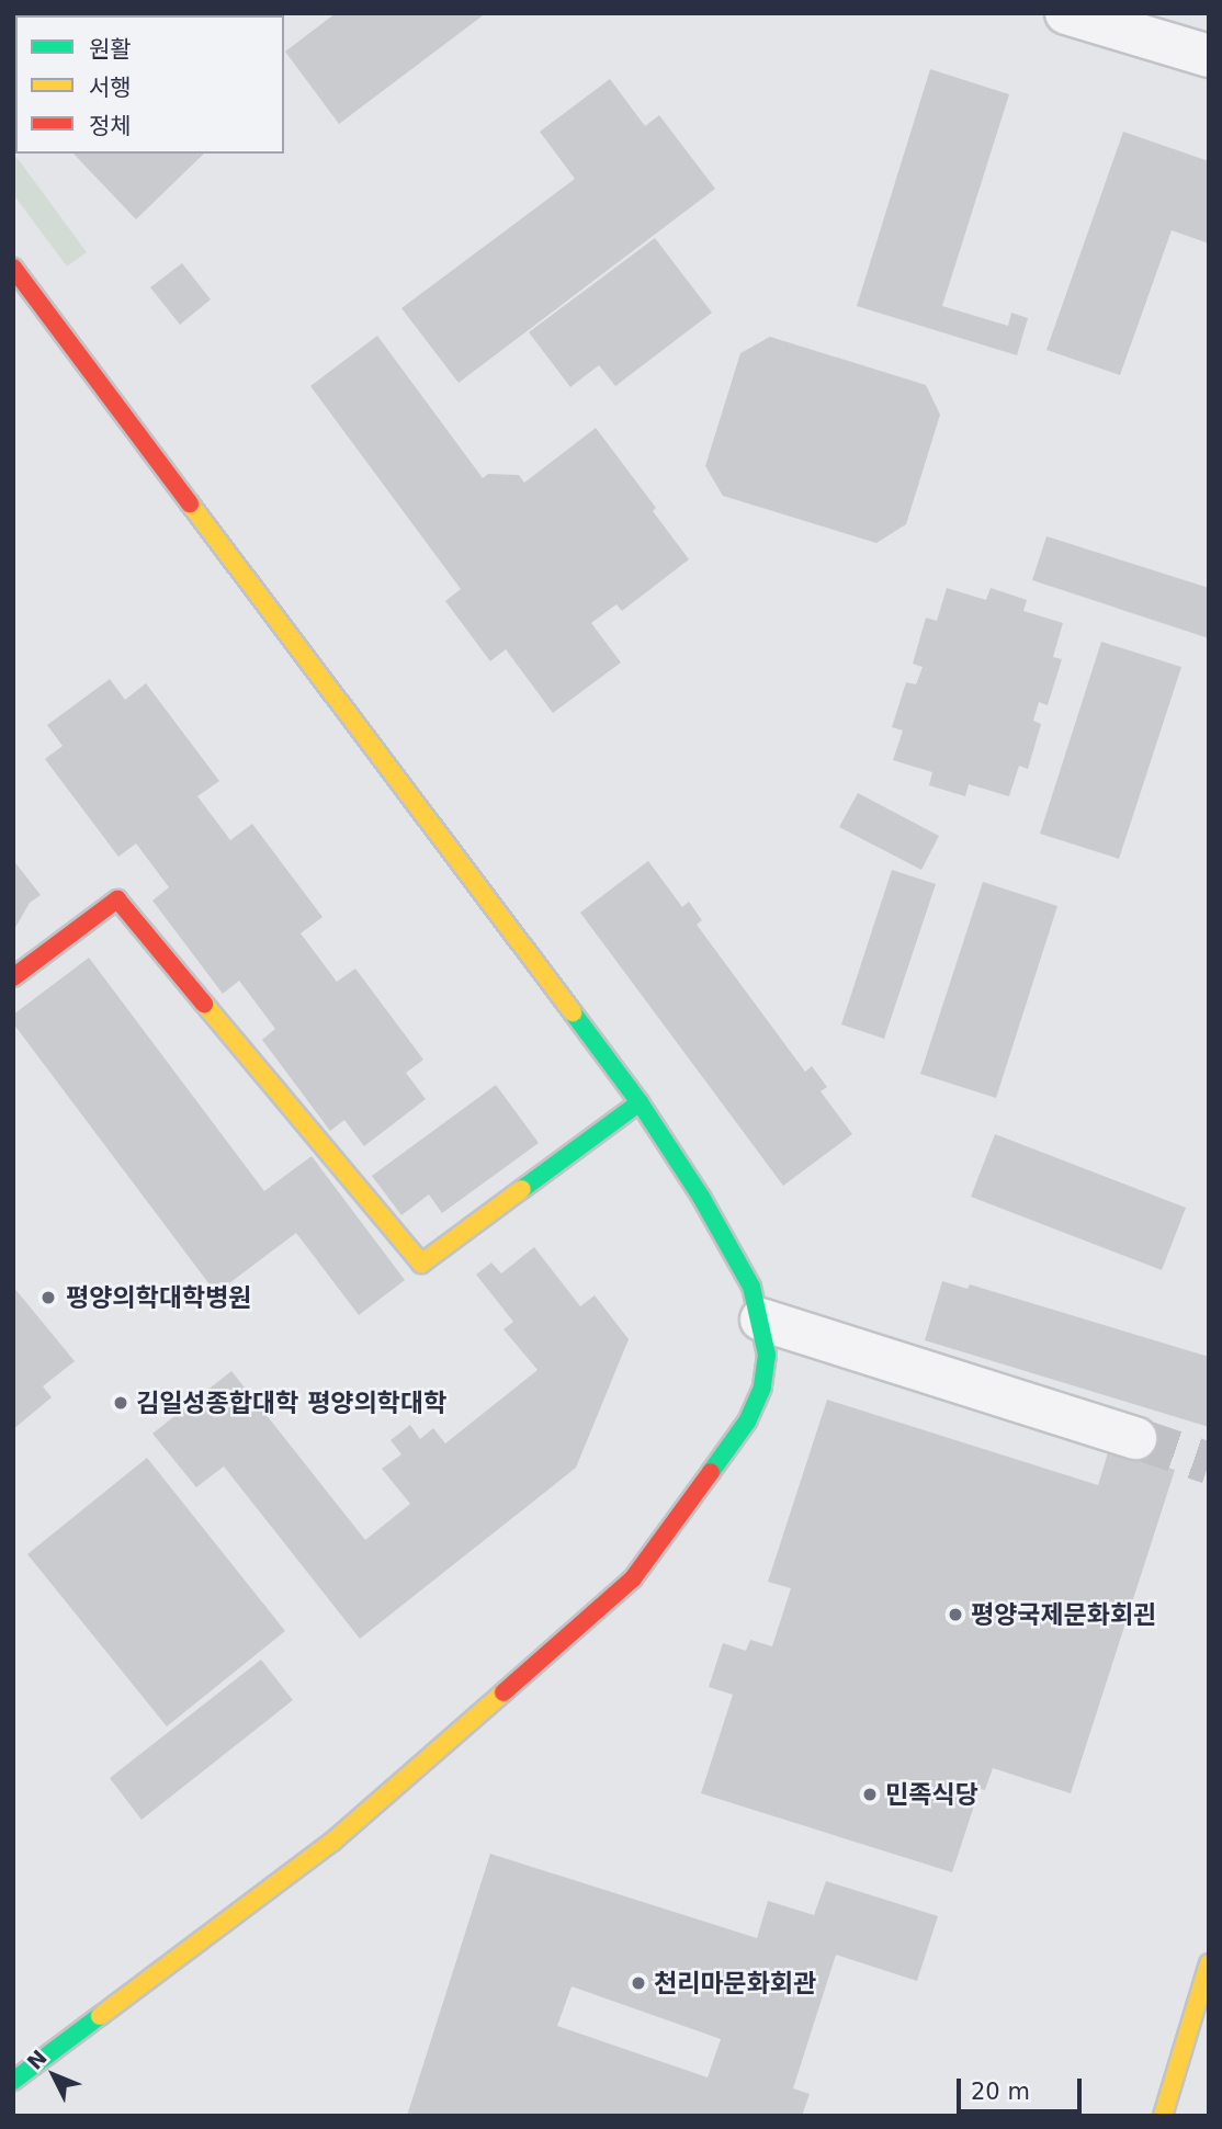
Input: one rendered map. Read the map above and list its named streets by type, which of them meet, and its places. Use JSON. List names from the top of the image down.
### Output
{
  "places": [
    "평양의학대학병원",
    "김일성종합대학 평양의학대학",
    "평양국제문화회괸",
    "민족식당",
    "천리마문화회관"
  ],
  "legend": ["원활", "서행", "정체"],
  "scale_bar": "20 m",
  "north": "top left"
}
